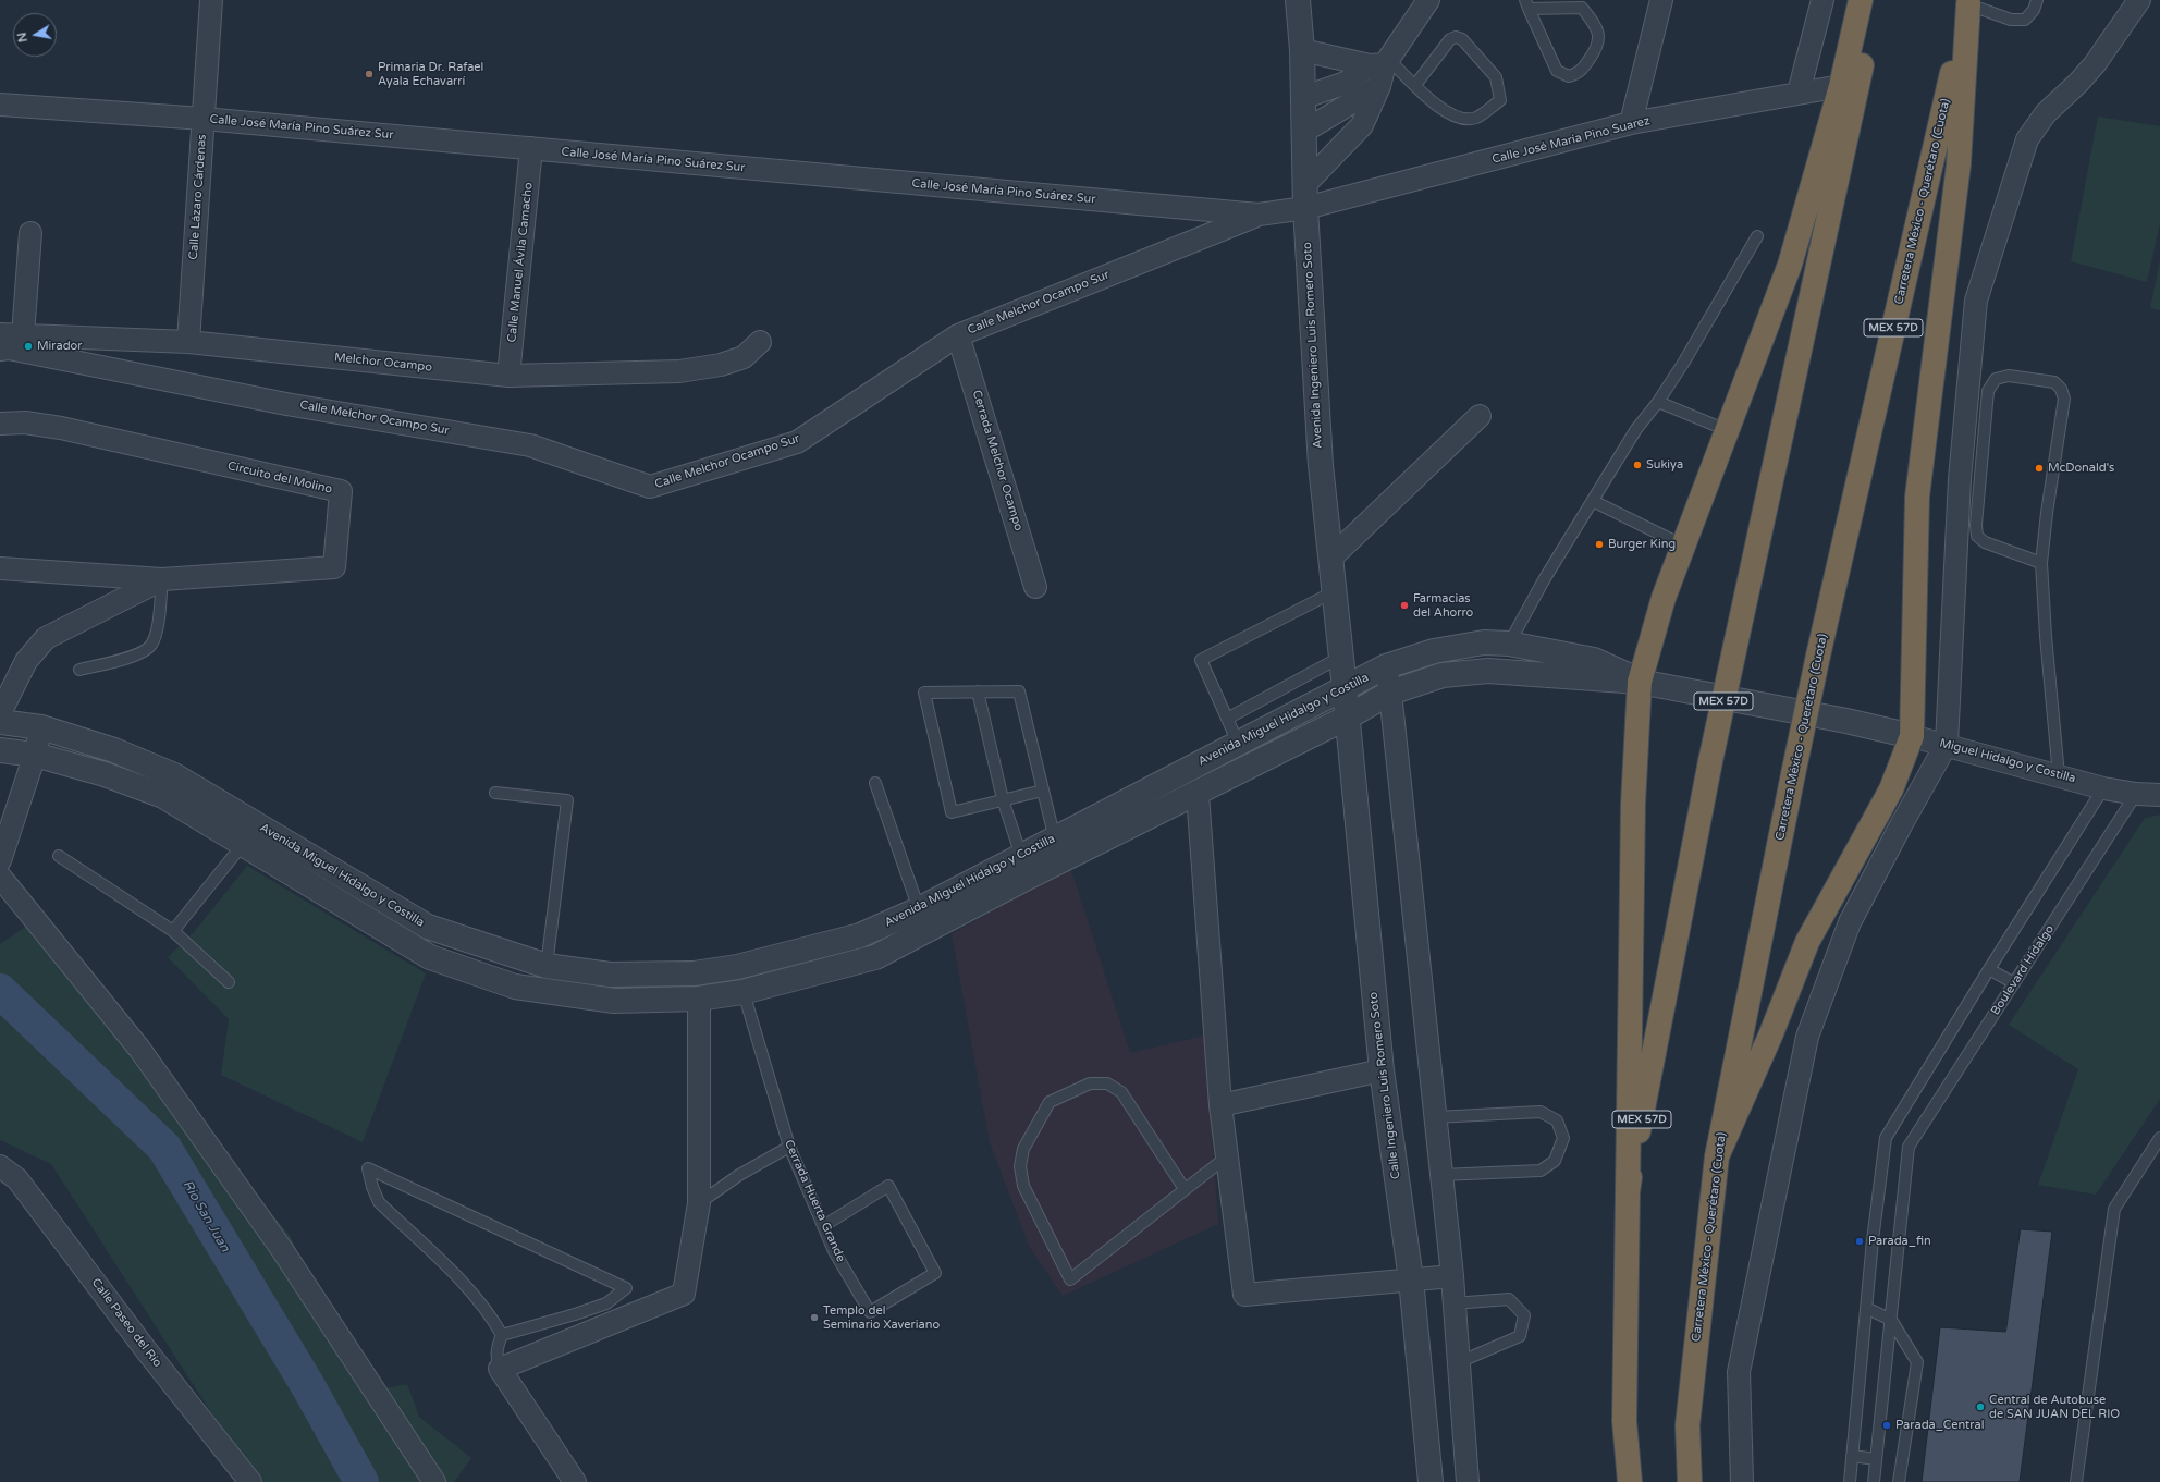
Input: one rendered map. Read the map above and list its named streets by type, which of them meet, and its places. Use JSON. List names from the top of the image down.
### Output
{
  "streets": {
    "highway": ["Carretera México - Querétaro (Cuota)", "MEX 57D"],
    "street": [
      "Calle José María Pino Suárez Sur",
      "Calle José María Pino Suarez",
      "Calle Lázaro Cárdenas",
      "Calle Manuel Ávila Camacho",
      "Calle Melchor Ocampo Sur",
      "Avenida Ingeniero Luis Romero Soto",
      "Melchor Ocampo",
      "Cerrada Melchor Ocampo",
      "Circuito del Molino",
      "Avenida Miguel Hidalgo y Costilla",
      "Miguel Hidalgo y Costilla",
      "Calle Ingeniero Luis Romero Soto",
      "Calle Paseo del Río"
    ],
    "lane": ["Boulevard Hidalgo", "Cerrada Huerta Grande"]
  },
  "crossings": [
    ["Calle José María Pino Suárez Sur", "Calle José María Pino Suarez"],
    ["Calle José María Pino Suárez Sur", "Calle Lázaro Cárdenas"],
    ["Calle José María Pino Suárez Sur", "Calle Manuel Ávila Camacho"],
    ["Calle José María Pino Suárez Sur", "Calle Melchor Ocampo Sur"],
    ["Calle José María Pino Suárez Sur", "Avenida Ingeniero Luis Romero Soto"],
    ["Calle José María Pino Suarez", "Avenida Ingeniero Luis Romero Soto"],
    ["Calle Lázaro Cárdenas", "Melchor Ocampo"],
    ["Calle Manuel Ávila Camacho", "Melchor Ocampo"],
    ["Calle Melchor Ocampo Sur", "Cerrada Melchor Ocampo"],
    ["Avenida Ingeniero Luis Romero Soto", "Avenida Miguel Hidalgo y Costilla"],
    ["Avenida Ingeniero Luis Romero Soto", "Calle Ingeniero Luis Romero Soto"],
    ["Avenida Miguel Hidalgo y Costilla", "Miguel Hidalgo y Costilla"],
    ["Avenida Miguel Hidalgo y Costilla", "Calle Ingeniero Luis Romero Soto"],
    ["Avenida Miguel Hidalgo y Costilla", "Cerrada Huerta Grande"],
    ["Miguel Hidalgo y Costilla", "Boulevard Hidalgo"]
  ],
  "water": ["Rio San Juan"],
  "places": [
    "Primaria Dr. Rafael Ayala Echavarrí",
    "Mirador",
    "Sukiya",
    "McDonald's",
    "Burger King",
    "Farmacias del Ahorro",
    "Parada_fin",
    "Templo del Seminario Xaveriano",
    "Central de Autobuse de SAN JUAN DEL RIO",
    "Parada_Central"
  ],
  "north": "left"
}
